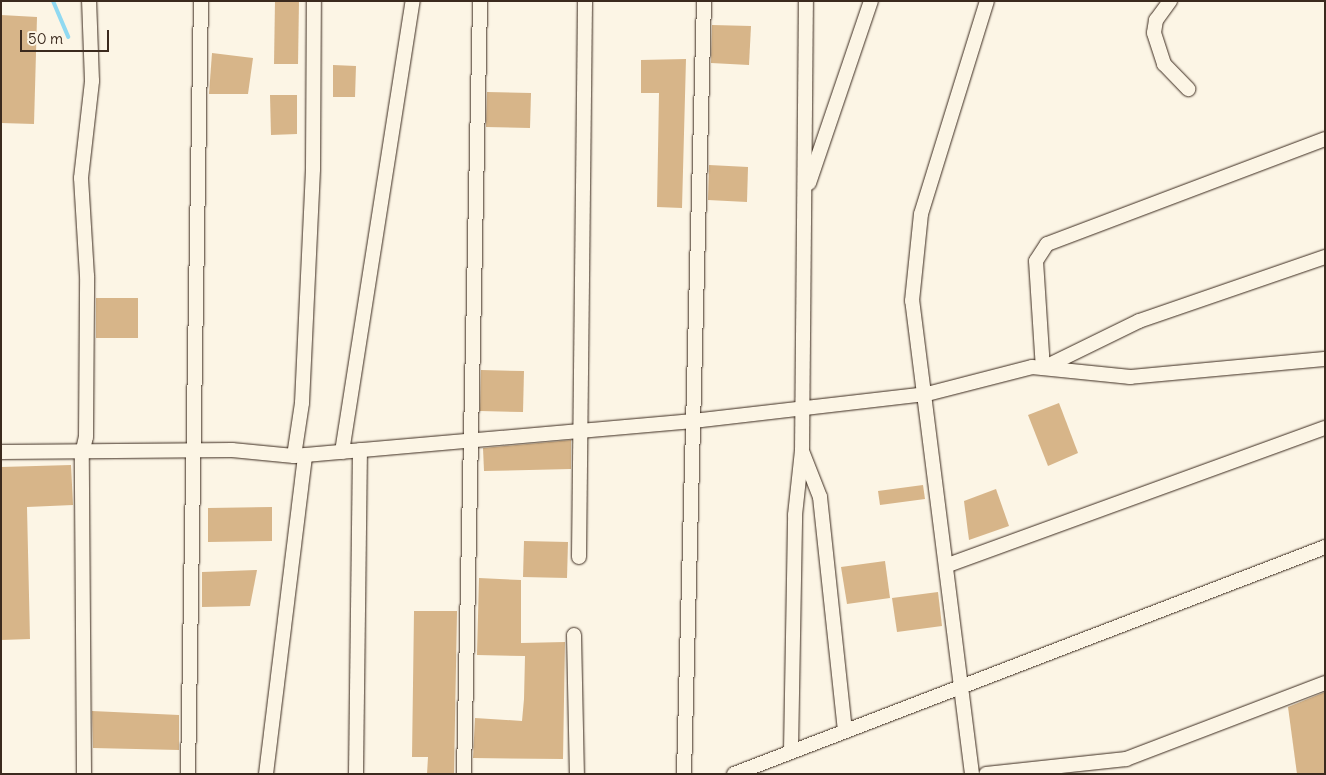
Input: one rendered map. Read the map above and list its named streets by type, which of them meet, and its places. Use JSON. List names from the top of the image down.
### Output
{
  "scale_bar": "50 m"
}
